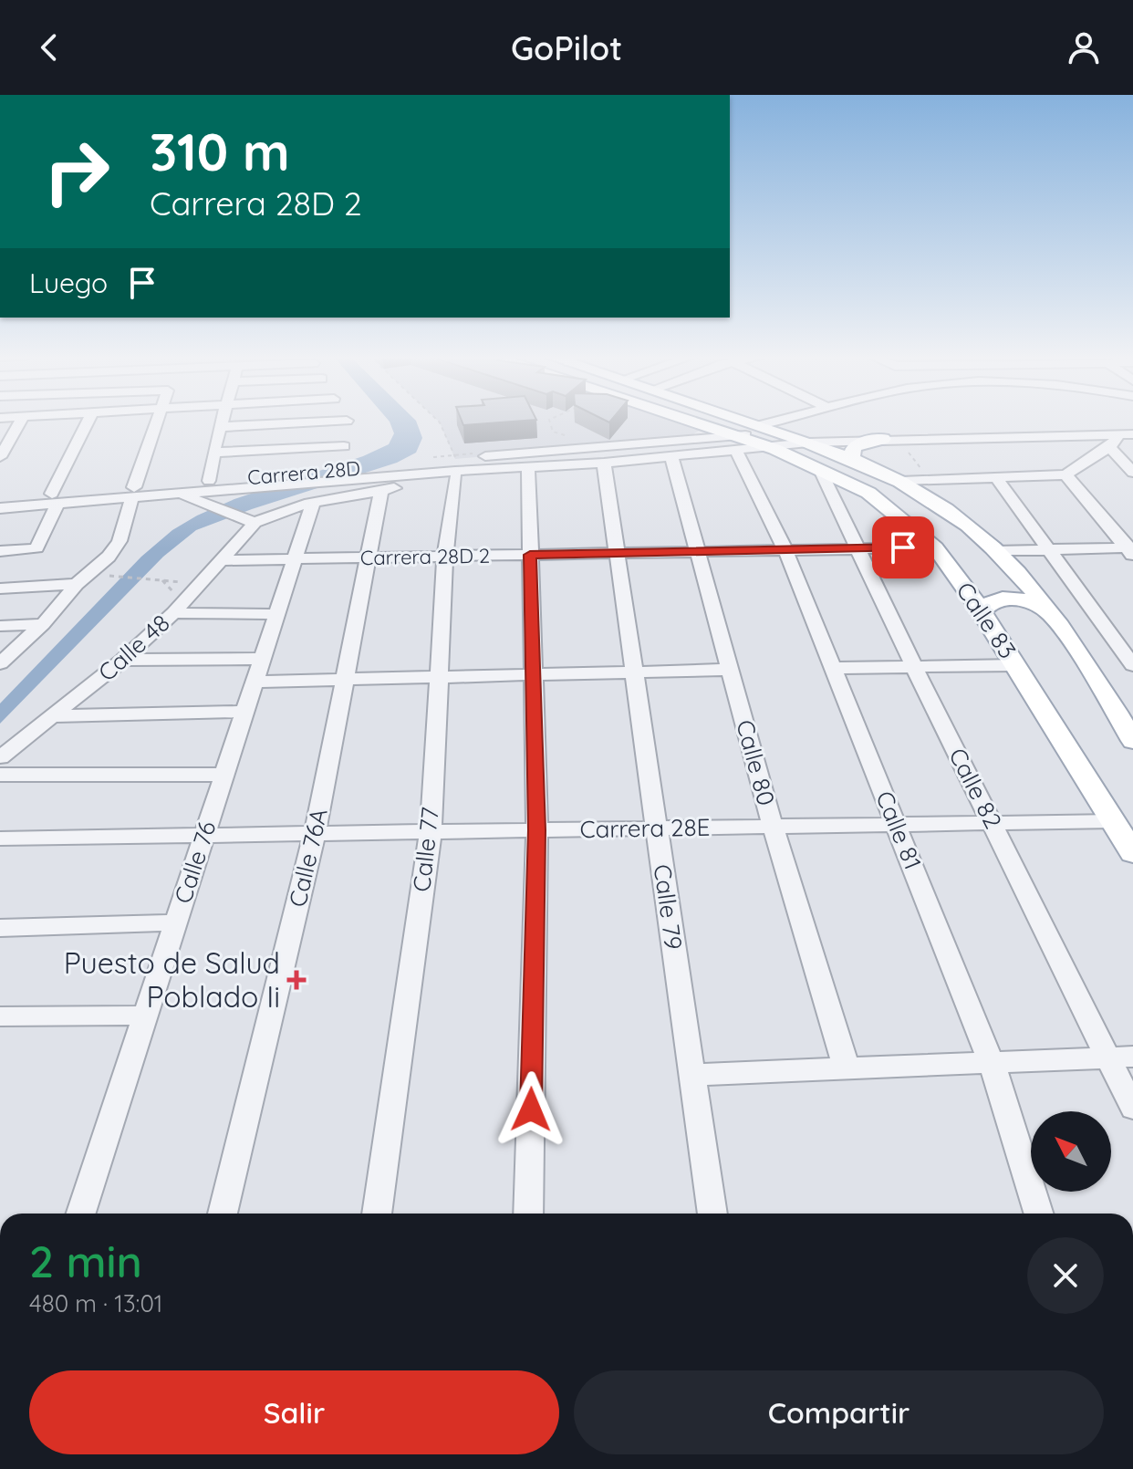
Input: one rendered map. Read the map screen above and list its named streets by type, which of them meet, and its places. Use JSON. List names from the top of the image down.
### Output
{
  "streets": {
    "main road": ["Calle 83"],
    "street": [
      "Carrera 28D",
      "Carrera 28D 2",
      "Calle 48",
      "Calle 80",
      "Calle 82",
      "Carrera 28E",
      "Calle 81",
      "Calle 77",
      "Calle 76A",
      "Calle 76",
      "Calle 79"
    ]
  },
  "crossings": [
    ["Carrera 28D", "Calle 83"],
    ["Carrera 28D", "Calle 48"],
    ["Carrera 28D", "Calle 80"],
    ["Carrera 28D", "Calle 81"],
    ["Carrera 28D", "Calle 77"],
    ["Carrera 28D", "Calle 76A"],
    ["Carrera 28D", "Calle 76"],
    ["Carrera 28D", "Calle 79"],
    ["Carrera 28D 2", "Calle 83"],
    ["Carrera 28D 2", "Calle 48"],
    ["Carrera 28D 2", "Calle 80"],
    ["Carrera 28D 2", "Calle 82"],
    ["Carrera 28D 2", "Calle 81"],
    ["Carrera 28D 2", "Calle 77"],
    ["Carrera 28D 2", "Calle 76A"],
    ["Carrera 28D 2", "Calle 76"],
    ["Carrera 28D 2", "Calle 79"],
    ["Calle 83", "Calle 82"],
    ["Calle 83", "Carrera 28E"],
    ["Calle 83", "Calle 81"],
    ["Calle 80", "Carrera 28E"],
    ["Calle 82", "Carrera 28E"],
    ["Carrera 28E", "Calle 81"],
    ["Carrera 28E", "Calle 77"],
    ["Carrera 28E", "Calle 76A"],
    ["Carrera 28E", "Calle 76"],
    ["Carrera 28E", "Calle 79"]
  ],
  "places": {
    "health": ["Puesto de Salud Poblado Ii"]
  },
  "north": "top left",
  "page": {
    "header": "GoPilot",
    "turn": ["310 m", "Carrera 28D 2"],
    "then": "Luego",
    "heading": ["2 min", "480 m · 13:01"],
    "buttons": ["Salir", "Compartir"]
  }
}
